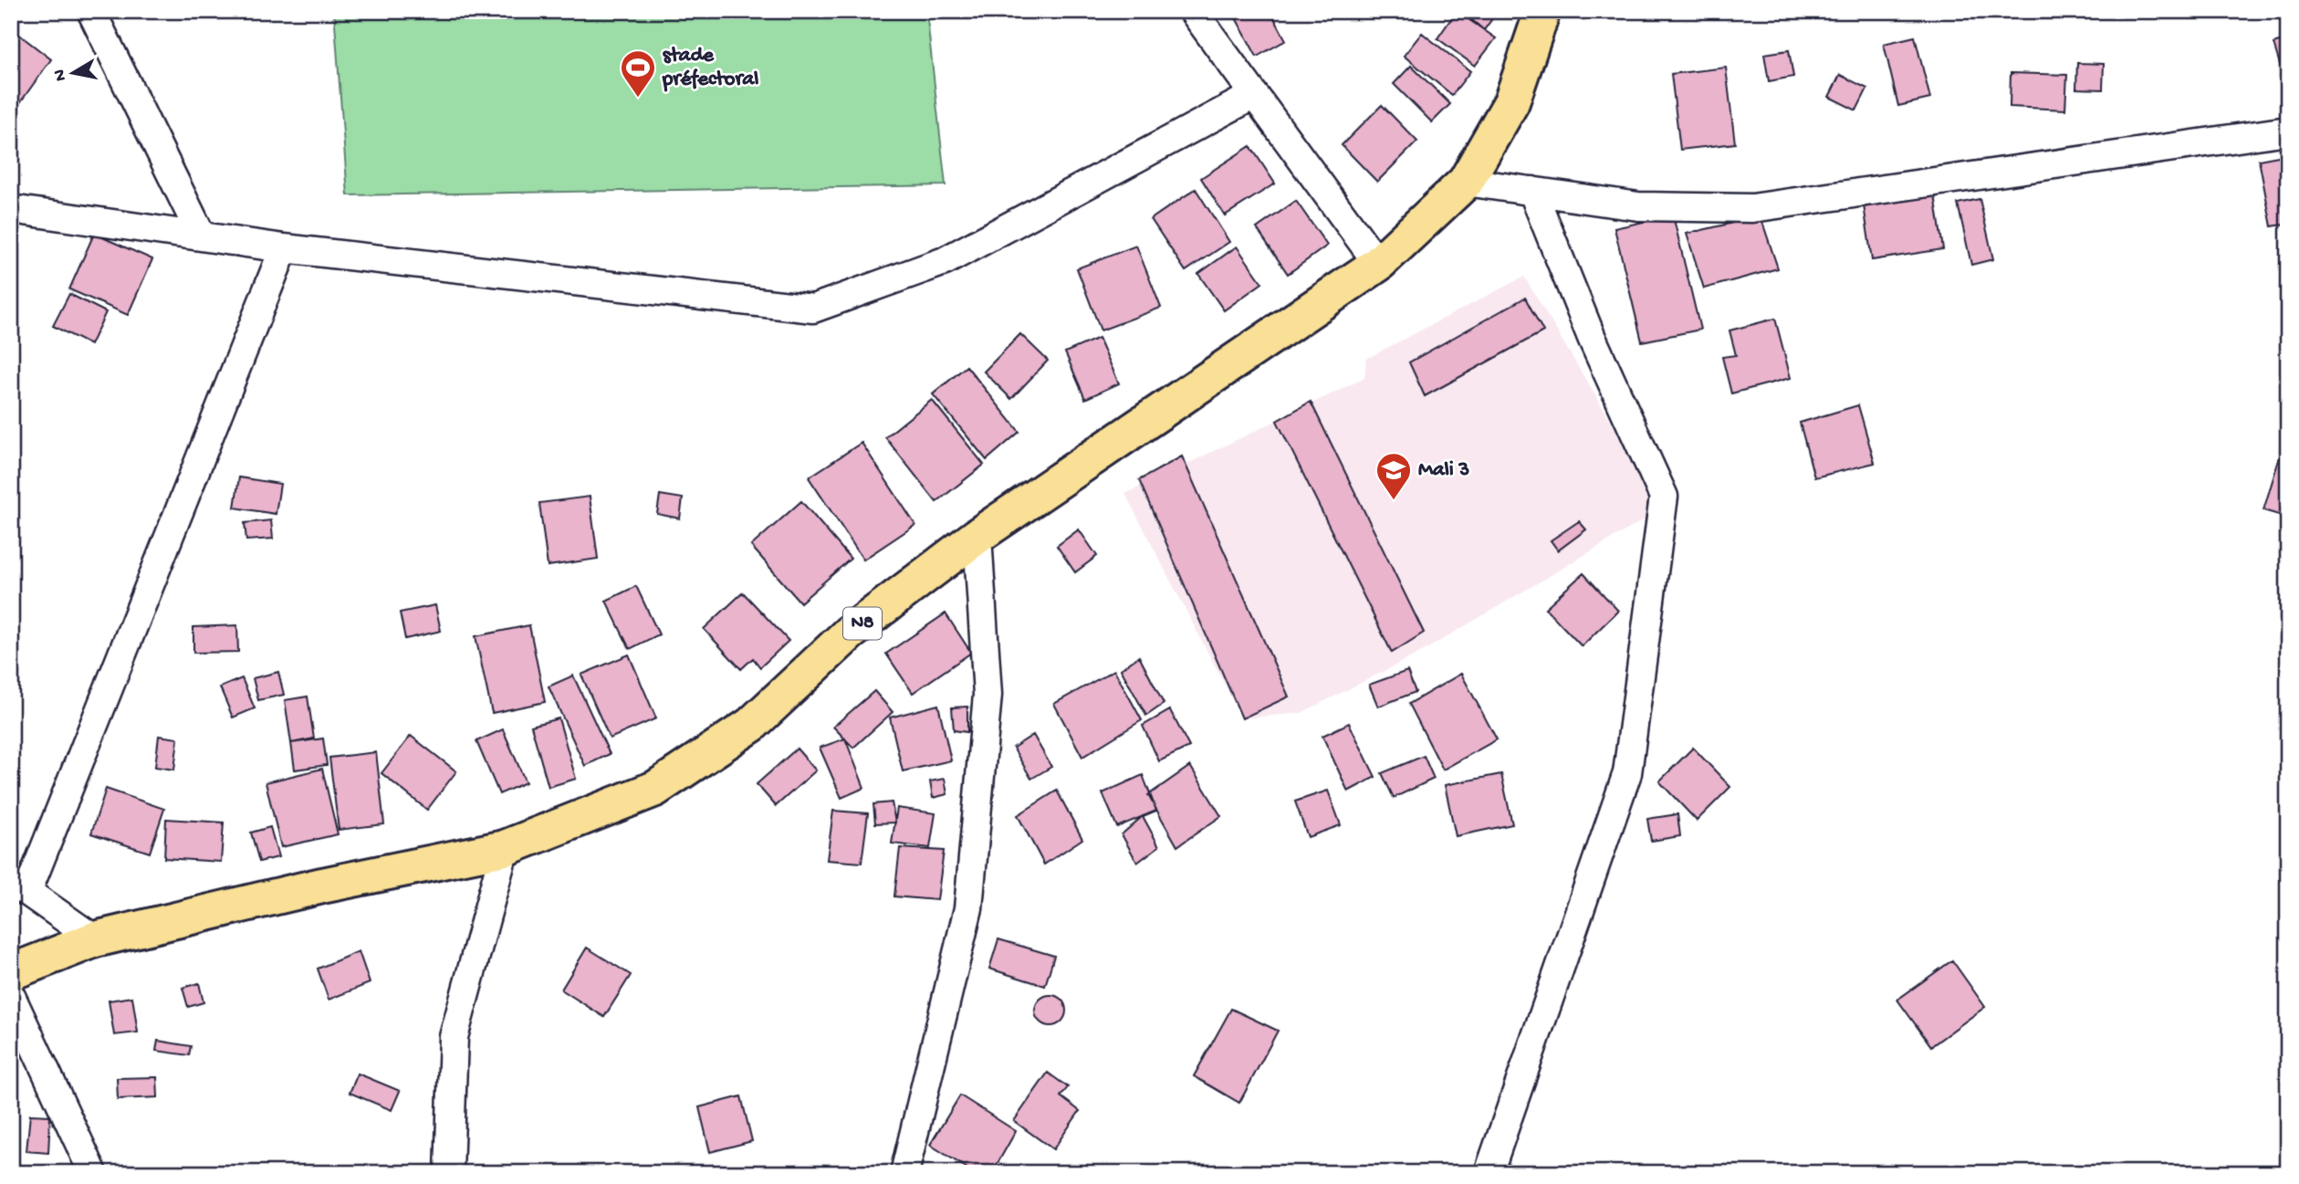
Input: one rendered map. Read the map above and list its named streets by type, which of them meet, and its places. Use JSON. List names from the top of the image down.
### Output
{
  "streets": {
    "main road": ["N8"]
  },
  "places": {
    "sports": ["stade préfectoral"],
    "school or university": ["Mali 3"]
  },
  "north": "left"
}
